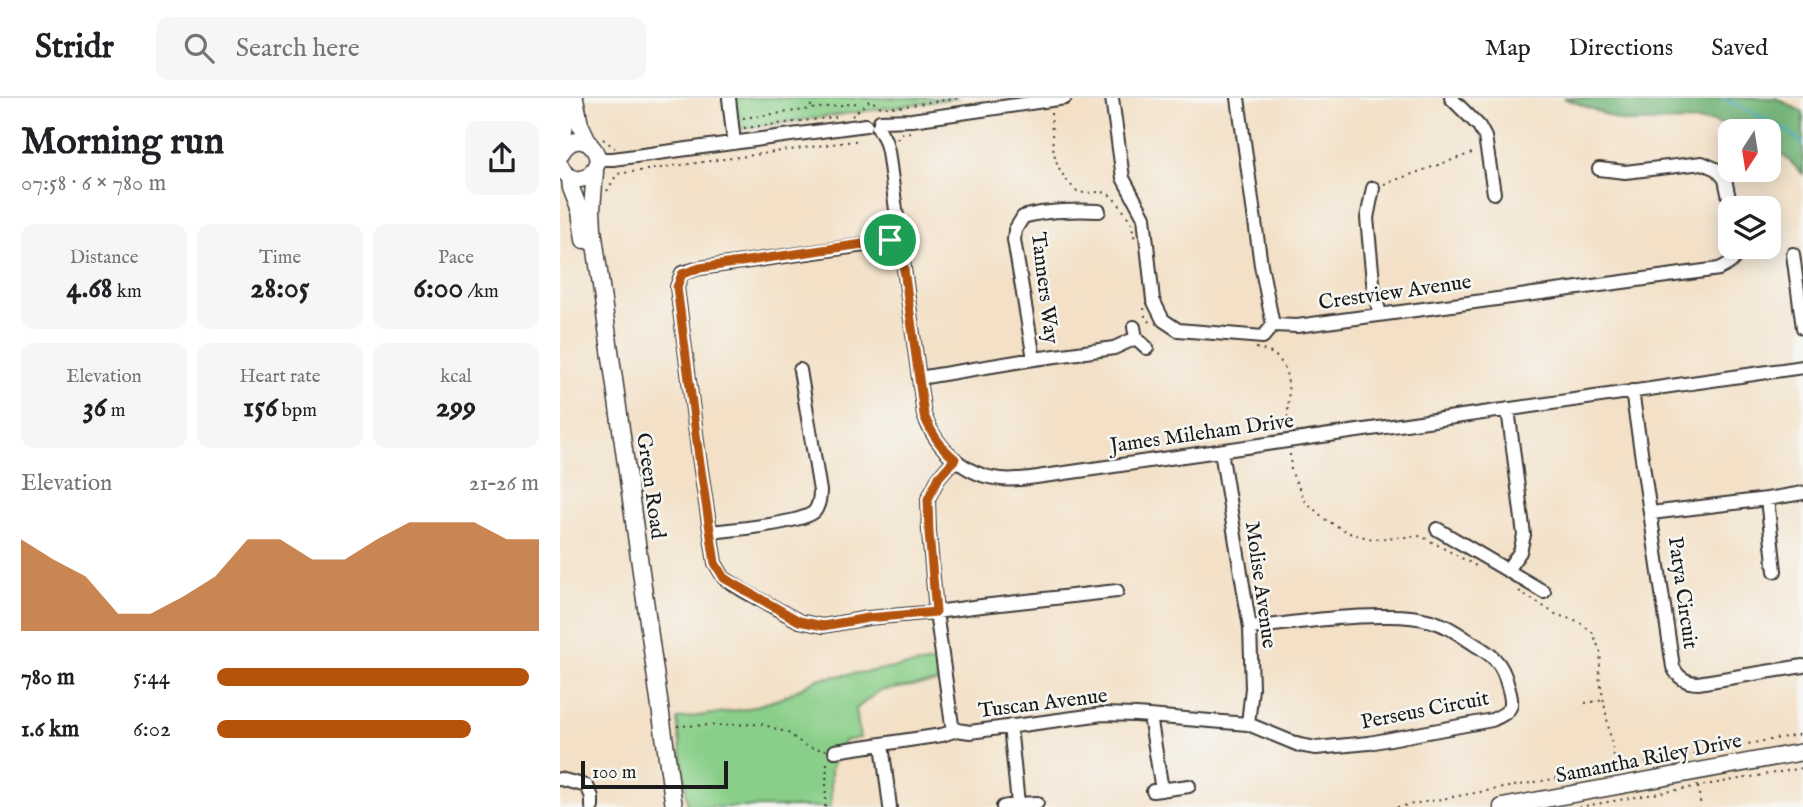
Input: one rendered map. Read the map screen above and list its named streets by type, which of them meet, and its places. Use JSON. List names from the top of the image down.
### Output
{
  "streets": {
    "main road": ["Green Road", "Samantha Riley Drive"],
    "street": [
      "Tanners Way",
      "Crestview Avenue",
      "James Mileham Drive",
      "Molise Avenue",
      "Patya Circuit",
      "Tuscan Avenue",
      "Perseus Circuit"
    ]
  },
  "crossings": [
    ["James Mileham Drive", "Molise Avenue"],
    ["James Mileham Drive", "Patya Circuit"],
    ["James Mileham Drive", "Tuscan Avenue"],
    ["Molise Avenue", "Tuscan Avenue"],
    ["Molise Avenue", "Perseus Circuit"],
    ["Tuscan Avenue", "Perseus Circuit"]
  ],
  "scale_bar": "100 m",
  "north": "bottom",
  "page": {
    "header": "Stridr",
    "search": "Search here",
    "nav": ["Map", "Directions", "Saved"],
    "heading": ["Morning run", "07:58 · 6 × 780 m"],
    "stats": [
      ["Distance", "4.68 km"],
      ["Time", "28:05"],
      ["Pace", "6:00 /km"],
      ["Elevation", "36 m"],
      ["Heart rate", "156 bpm"],
      ["kcal", "299"]
    ],
    "chart": ["Elevation", "21–26 m"],
    "list": [
      {
        "name": "780 m",
        "note": "5:44"
      },
      {
        "name": "1.6 km",
        "note": "6:02"
      }
    ],
    "scale": "100 m"
  }
}
